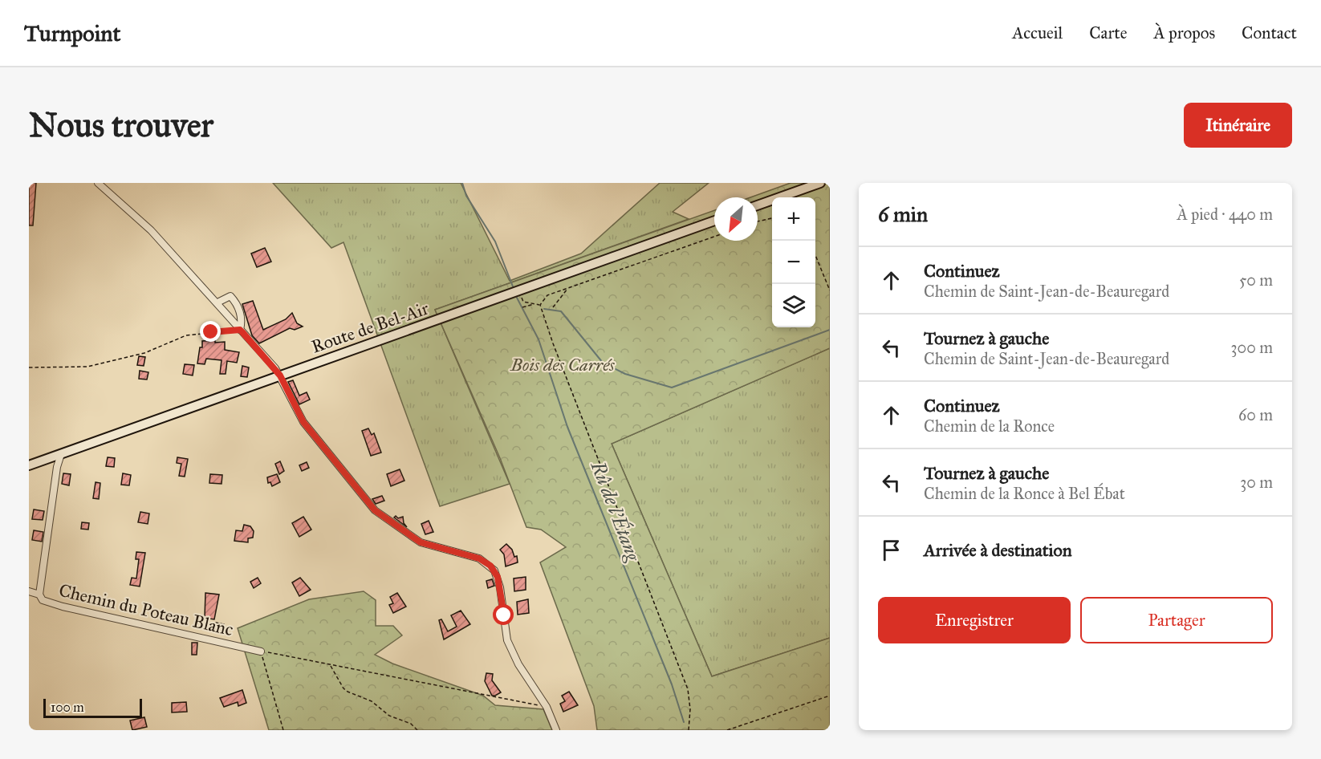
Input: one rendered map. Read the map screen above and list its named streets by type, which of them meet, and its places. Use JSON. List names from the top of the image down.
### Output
{
  "streets": {
    "main road": ["Route de Bel-Air"],
    "street": ["Chemin du Poteau Blanc"]
  },
  "water": ["Rû de l'Étang"],
  "parks": ["Bois des Carrés"],
  "scale_bar": "100 m",
  "north": "bottom left",
  "page": {
    "header": "Turnpoint",
    "nav": [
      "Accueil",
      "Carte",
      "À propos",
      "Contact"
    ],
    "buttons": [
      "Itinéraire",
      ["Enregistrer", "Partager"]
    ],
    "title": "Nous trouver",
    "heading": ["6 min", "À pied · 440 m"],
    "map_buttons": ["+", "−"],
    "list": [
      ["Continuez", "Chemin de Saint-Jean-de-Beauregard", "50 m"],
      ["Tournez à gauche", "Chemin de Saint-Jean-de-Beauregard", "300 m"],
      ["Continuez", "Chemin de la Ronce", "60 m"],
      ["Tournez à gauche", "Chemin de la Ronce à Bel Ébat", "30 m"],
      "Arrivée à destination"
    ],
    "scale": "100 m"
  }
}
